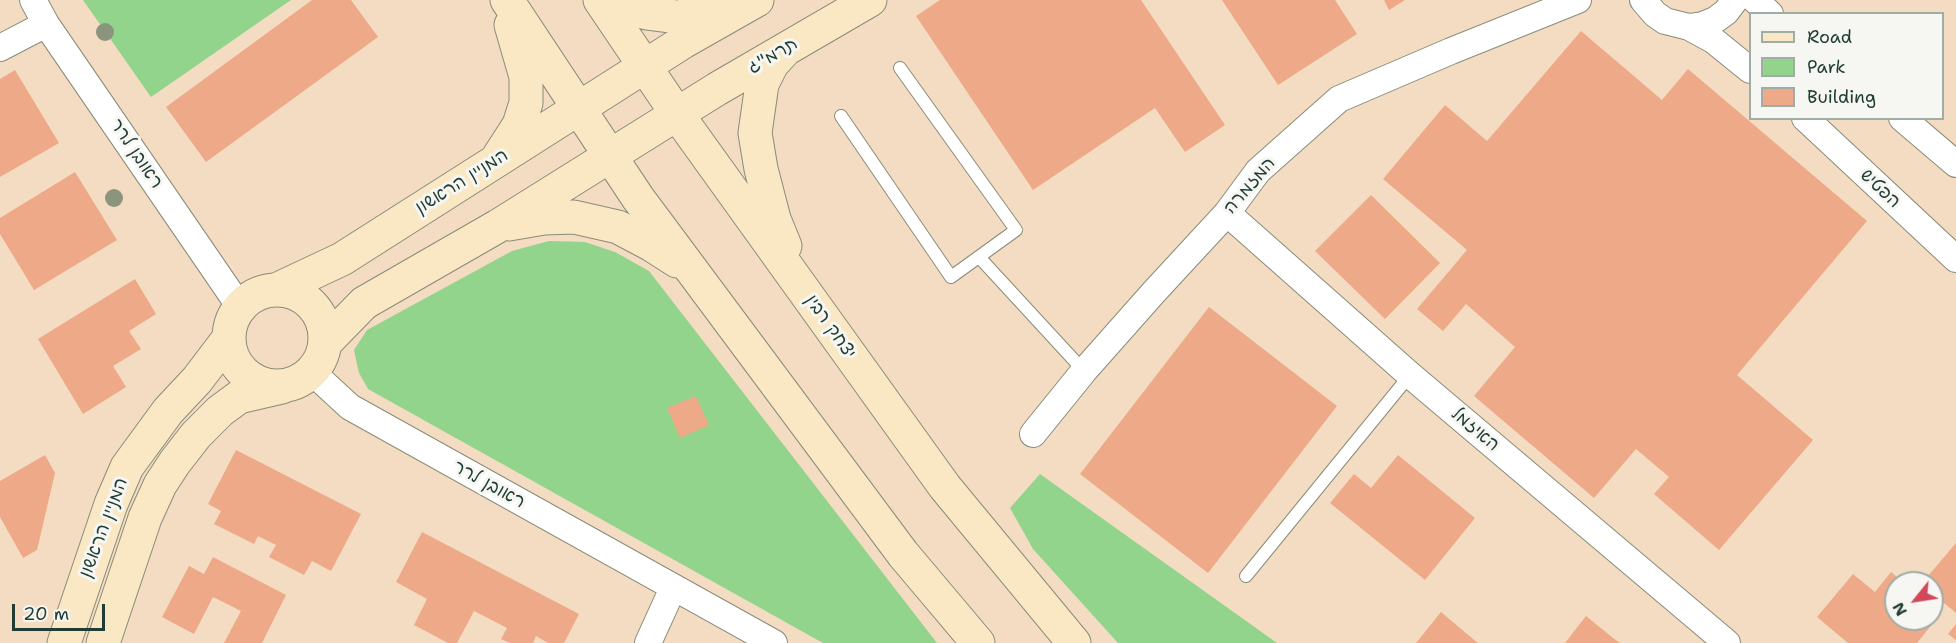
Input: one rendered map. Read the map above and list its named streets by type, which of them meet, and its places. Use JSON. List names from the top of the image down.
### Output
{
  "streets": {
    "main road": ["תרמ\"ג", "המניין הראשון", "יצחק רבין"],
    "street": [
      "ראובן לרר",
      "המזמרה",
      "הפטיש",
      "האיזמל"
    ]
  },
  "crossings": [
    ["תרמ\"ג", "יצחק רבין"],
    ["ראובן לרר", "המניין הראשון"],
    ["המניין הראשון", "יצחק רבין"],
    ["המזמרה", "האיזמל"]
  ],
  "legend": ["Road", "Park", "Building"],
  "scale_bar": "20 m",
  "north": "bottom left"
}
